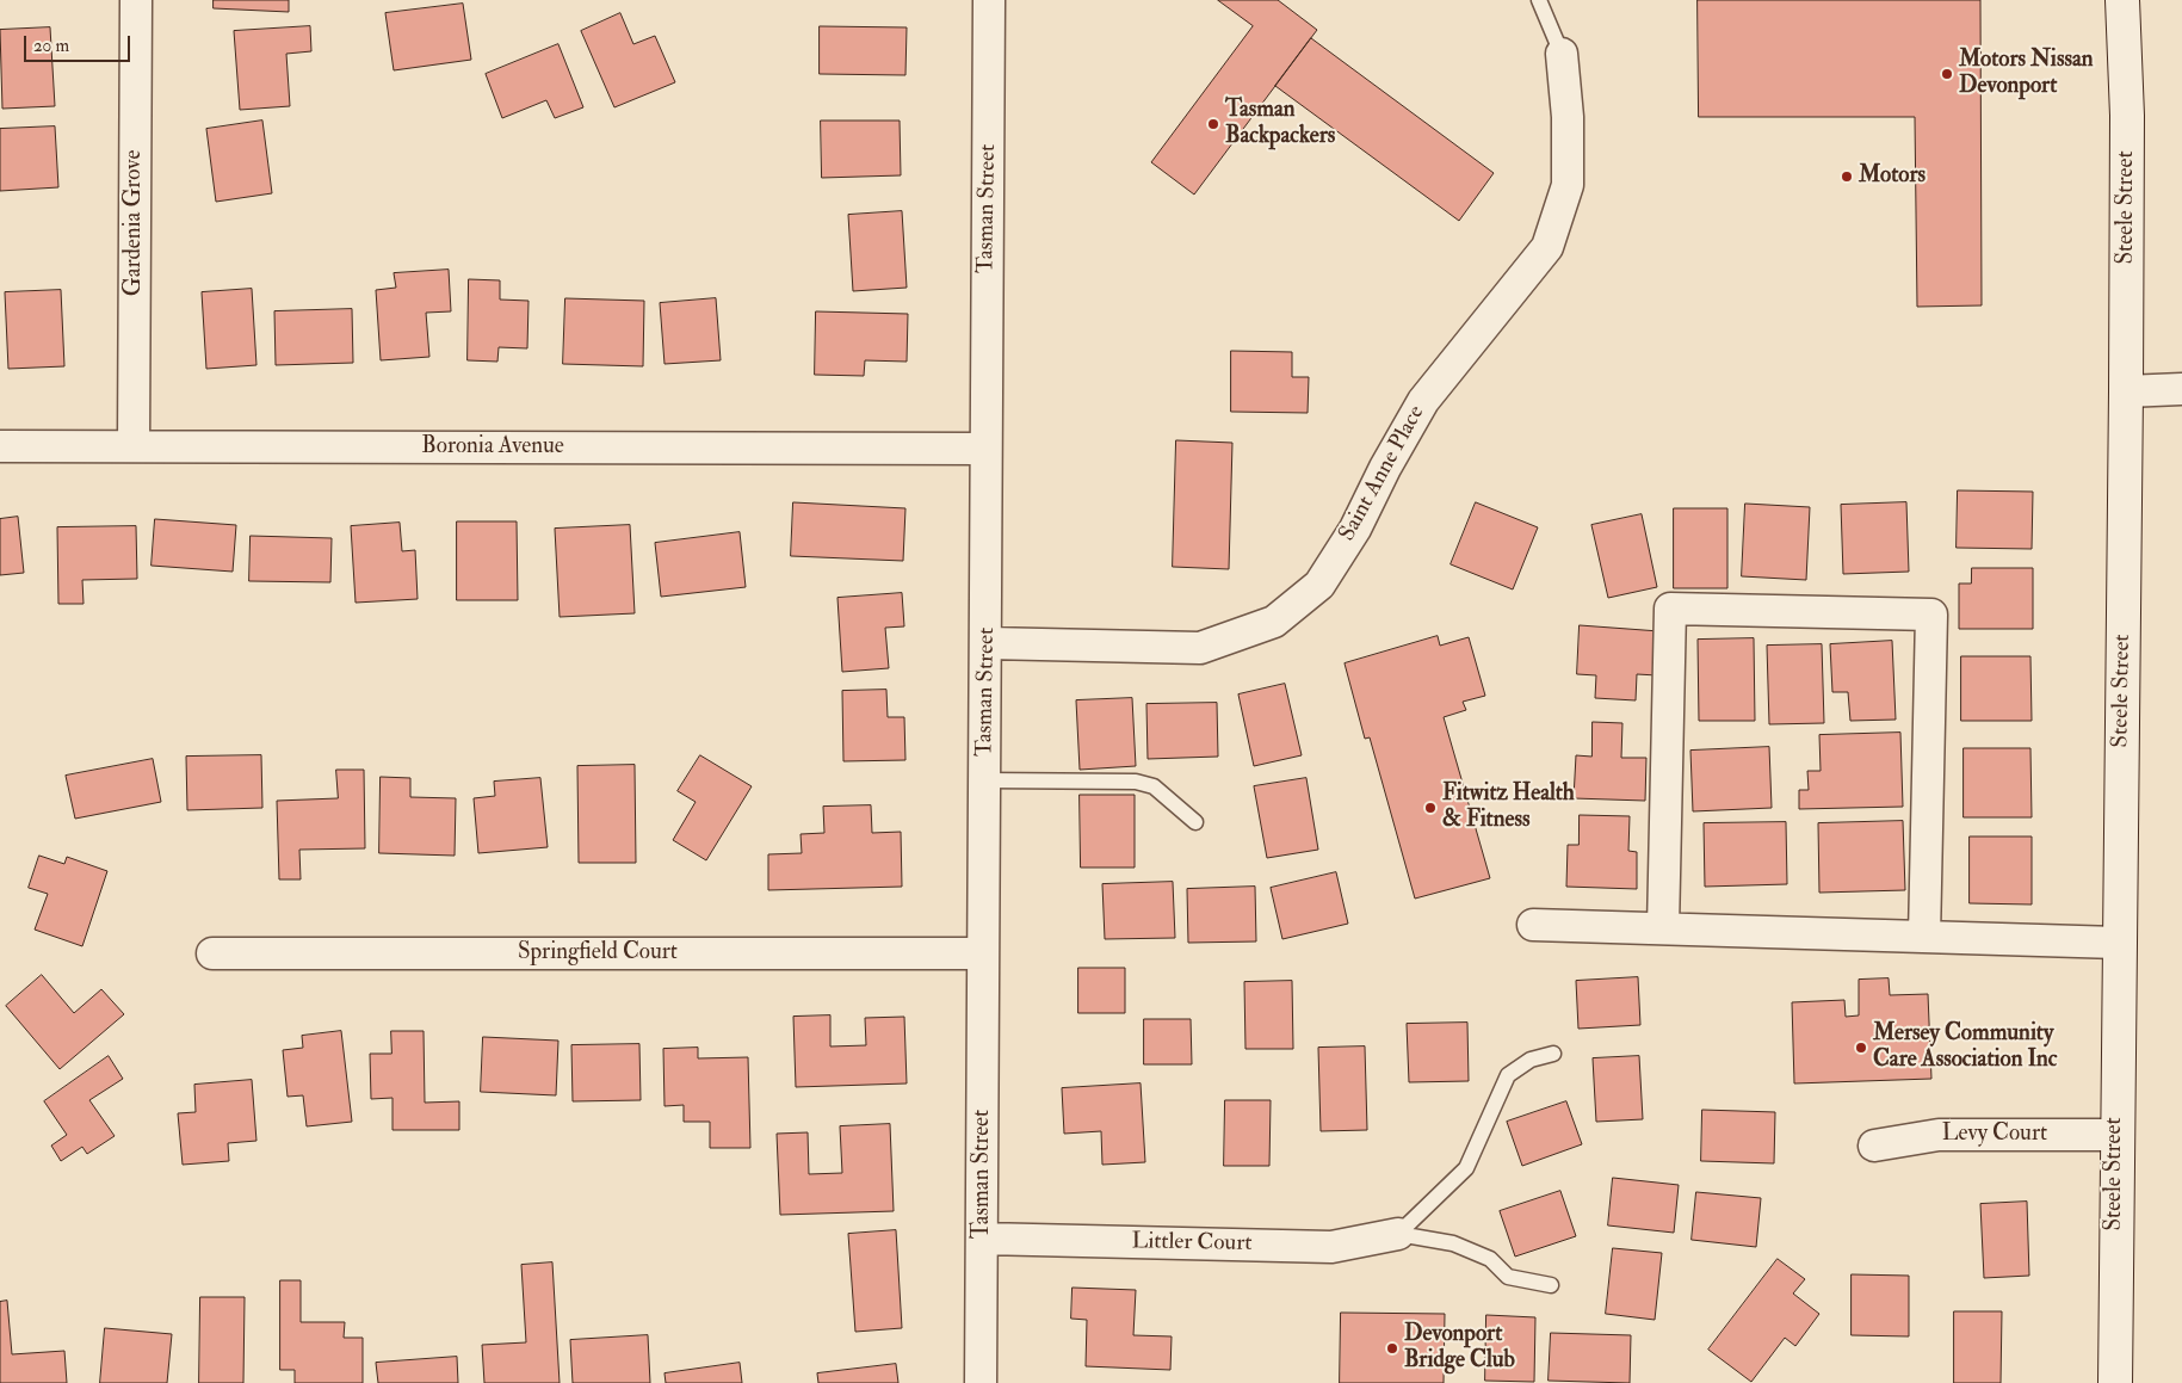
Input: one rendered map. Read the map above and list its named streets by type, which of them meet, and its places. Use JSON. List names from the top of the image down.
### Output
{
  "streets": {
    "main road": ["Steele Street"],
    "street": [
      "Tasman Street",
      "Gardenia Grove",
      "Boronia Avenue",
      "Saint Anne Place",
      "Springfield Court",
      "Levy Court",
      "Littler Court"
    ]
  },
  "crossings": [
    ["Steele Street", "Levy Court"],
    ["Tasman Street", "Boronia Avenue"],
    ["Tasman Street", "Saint Anne Place"],
    ["Tasman Street", "Springfield Court"],
    ["Tasman Street", "Littler Court"],
    ["Gardenia Grove", "Boronia Avenue"]
  ],
  "places": [
    "Motors Nissan Devonport",
    "Tasman Backpackers",
    "Motors",
    "Fitwitz Health & Fitness",
    "Mersey Community Care Association Inc",
    "Devonport Bridge Club"
  ],
  "scale_bar": "20 m"
}
